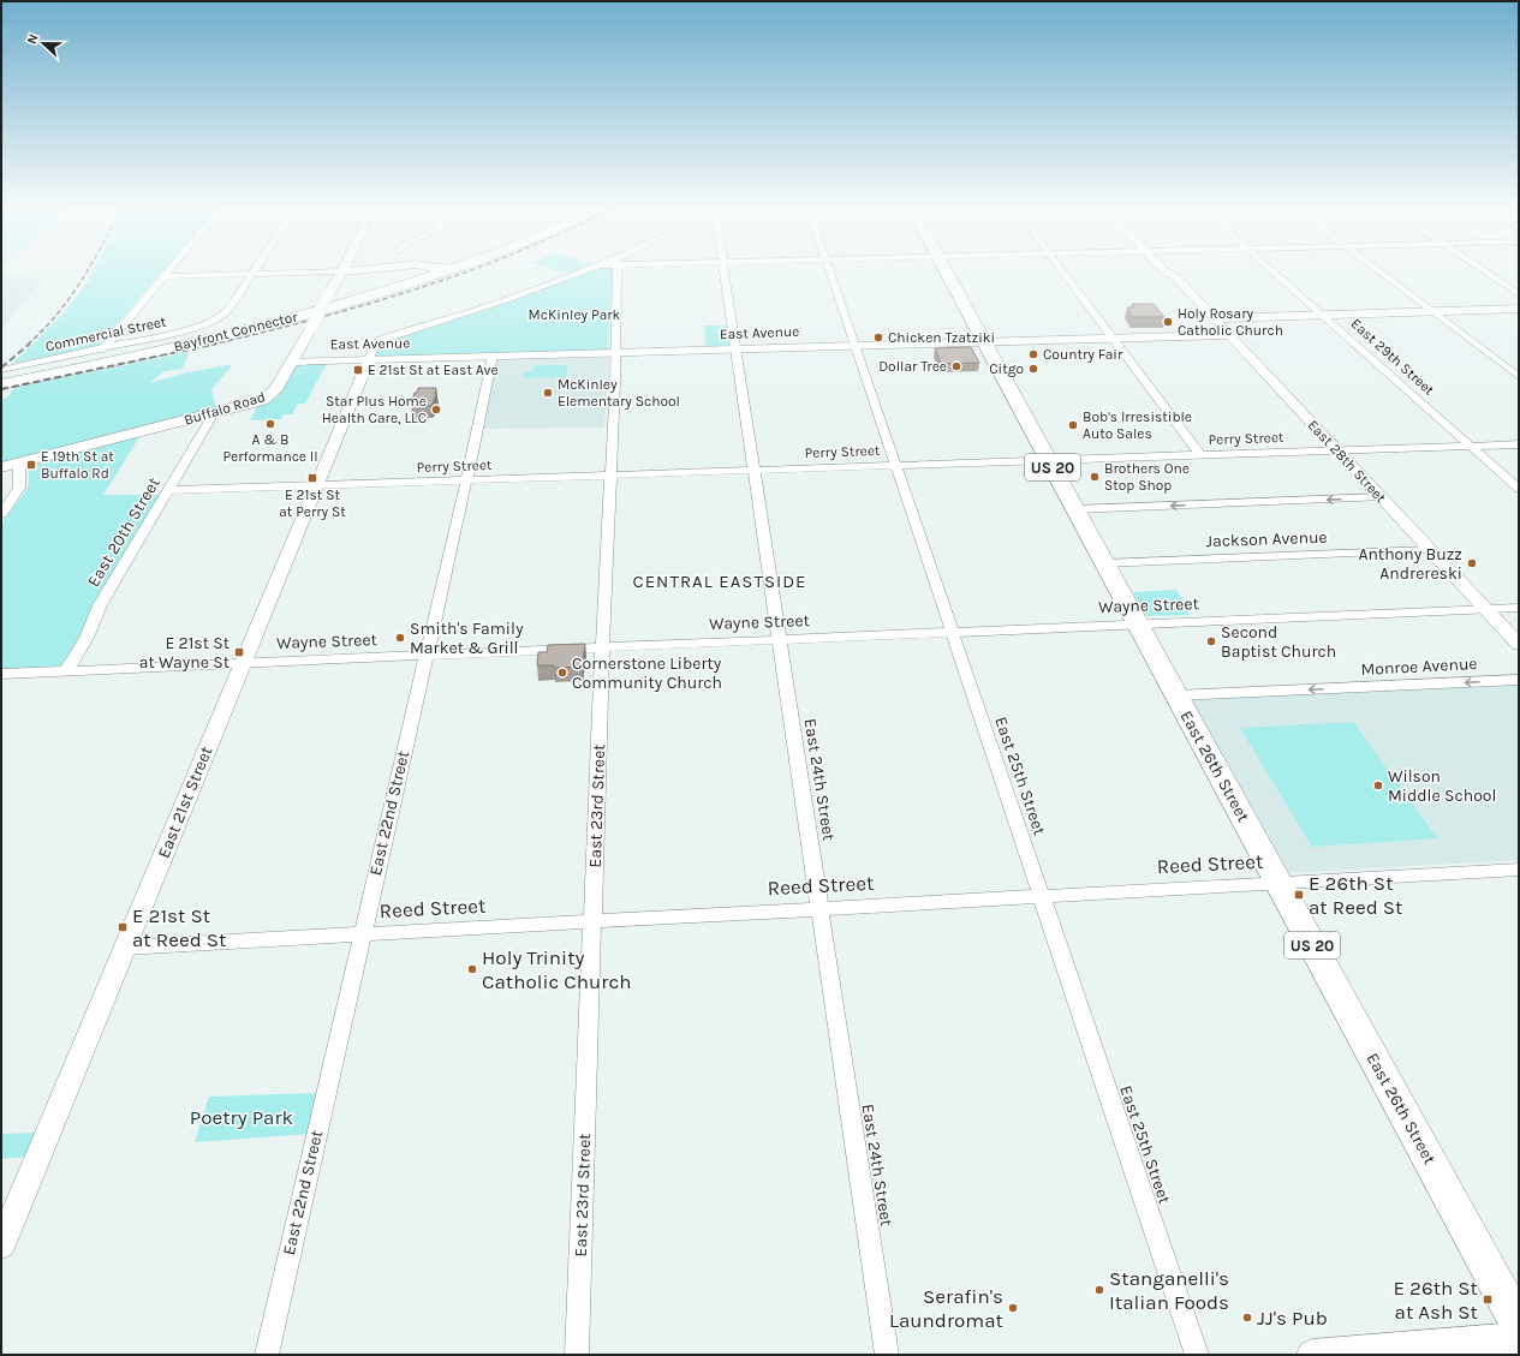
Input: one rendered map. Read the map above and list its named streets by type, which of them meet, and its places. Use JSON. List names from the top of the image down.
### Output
{
  "streets": {
    "highway": ["Bayfront Connector"],
    "main road": ["Buffalo Road", "US 20", "East 26th Street"],
    "street": [
      "East Avenue",
      "Commercial Street",
      "East 29th Street",
      "Perry Street",
      "East 28th Street",
      "East 20th Street",
      "Jackson Avenue",
      "Wayne Street",
      "Monroe Avenue",
      "East 25th Street",
      "East 24th Street",
      "East 21st Street",
      "East 23rd Street",
      "East 22nd Street",
      "Reed Street"
    ]
  },
  "crossings": [
    ["East Avenue", "Buffalo Road"],
    ["East Avenue", "East 28th Street"],
    ["East Avenue", "East 26th Street"],
    ["East Avenue", "East 25th Street"],
    ["East Avenue", "East 24th Street"],
    ["East Avenue", "East 21st Street"],
    ["East Avenue", "East 23rd Street"],
    ["East Avenue", "East 22nd Street"],
    ["East 29th Street", "Perry Street"],
    ["Buffalo Road", "East 20th Street"],
    ["Perry Street", "East 28th Street"],
    ["Perry Street", "East 20th Street"],
    ["Perry Street", "East 26th Street"],
    ["Perry Street", "East 25th Street"],
    ["Perry Street", "East 24th Street"],
    ["Perry Street", "East 21st Street"],
    ["Perry Street", "East 23rd Street"],
    ["Perry Street", "East 22nd Street"],
    ["East 28th Street", "Jackson Avenue"],
    ["East 28th Street", "Wayne Street"],
    ["East 20th Street", "Wayne Street"],
    ["Jackson Avenue", "East 26th Street"],
    ["Wayne Street", "East 26th Street"],
    ["Wayne Street", "East 25th Street"],
    ["Wayne Street", "East 24th Street"],
    ["Wayne Street", "East 21st Street"],
    ["Wayne Street", "East 23rd Street"],
    ["Wayne Street", "East 22nd Street"],
    ["Monroe Avenue", "East 26th Street"],
    ["East 26th Street", "Reed Street"],
    ["East 25th Street", "Reed Street"],
    ["East 24th Street", "Reed Street"],
    ["East 21st Street", "Reed Street"],
    ["East 23rd Street", "Reed Street"],
    ["East 22nd Street", "Reed Street"]
  ],
  "one_way": ["Monroe Avenue"],
  "districts": ["CENTRAL EASTSIDE"],
  "parks": ["McKinley Park", "Poetry Park"],
  "places": {
    "other": [
      "Holy Rosary Catholic Church",
      "Chicken Tzatziki",
      "Country Fair",
      "Dollar Tree",
      "Citgo",
      "McKinley Elementary School",
      "Star Plus Home Health Care, LLC",
      "A & B Performance II",
      "Bob's Irresistible Auto Sales",
      "Brothers One Stop Shop",
      "Anthony Buzz Andrereski",
      "Smith's Family Market & Grill",
      "Second Baptist Church",
      "Cornerstone Liberty Community Church",
      "Wilson Middle School",
      "Holy Trinity Catholic Church",
      "Stanganelli's Italian Foods",
      "Serafin's Laundromat",
      "JJ's Pub"
    ],
    "transit": [
      "E 21st St at East Ave",
      "E 19th St at Buffalo Rd",
      "E 21st St at Perry St",
      "E 21st St at Wayne St",
      "E 26th St at Reed St",
      "E 21st St at Reed St",
      "E 26th St at Ash St"
    ]
  },
  "north": "left"
}
